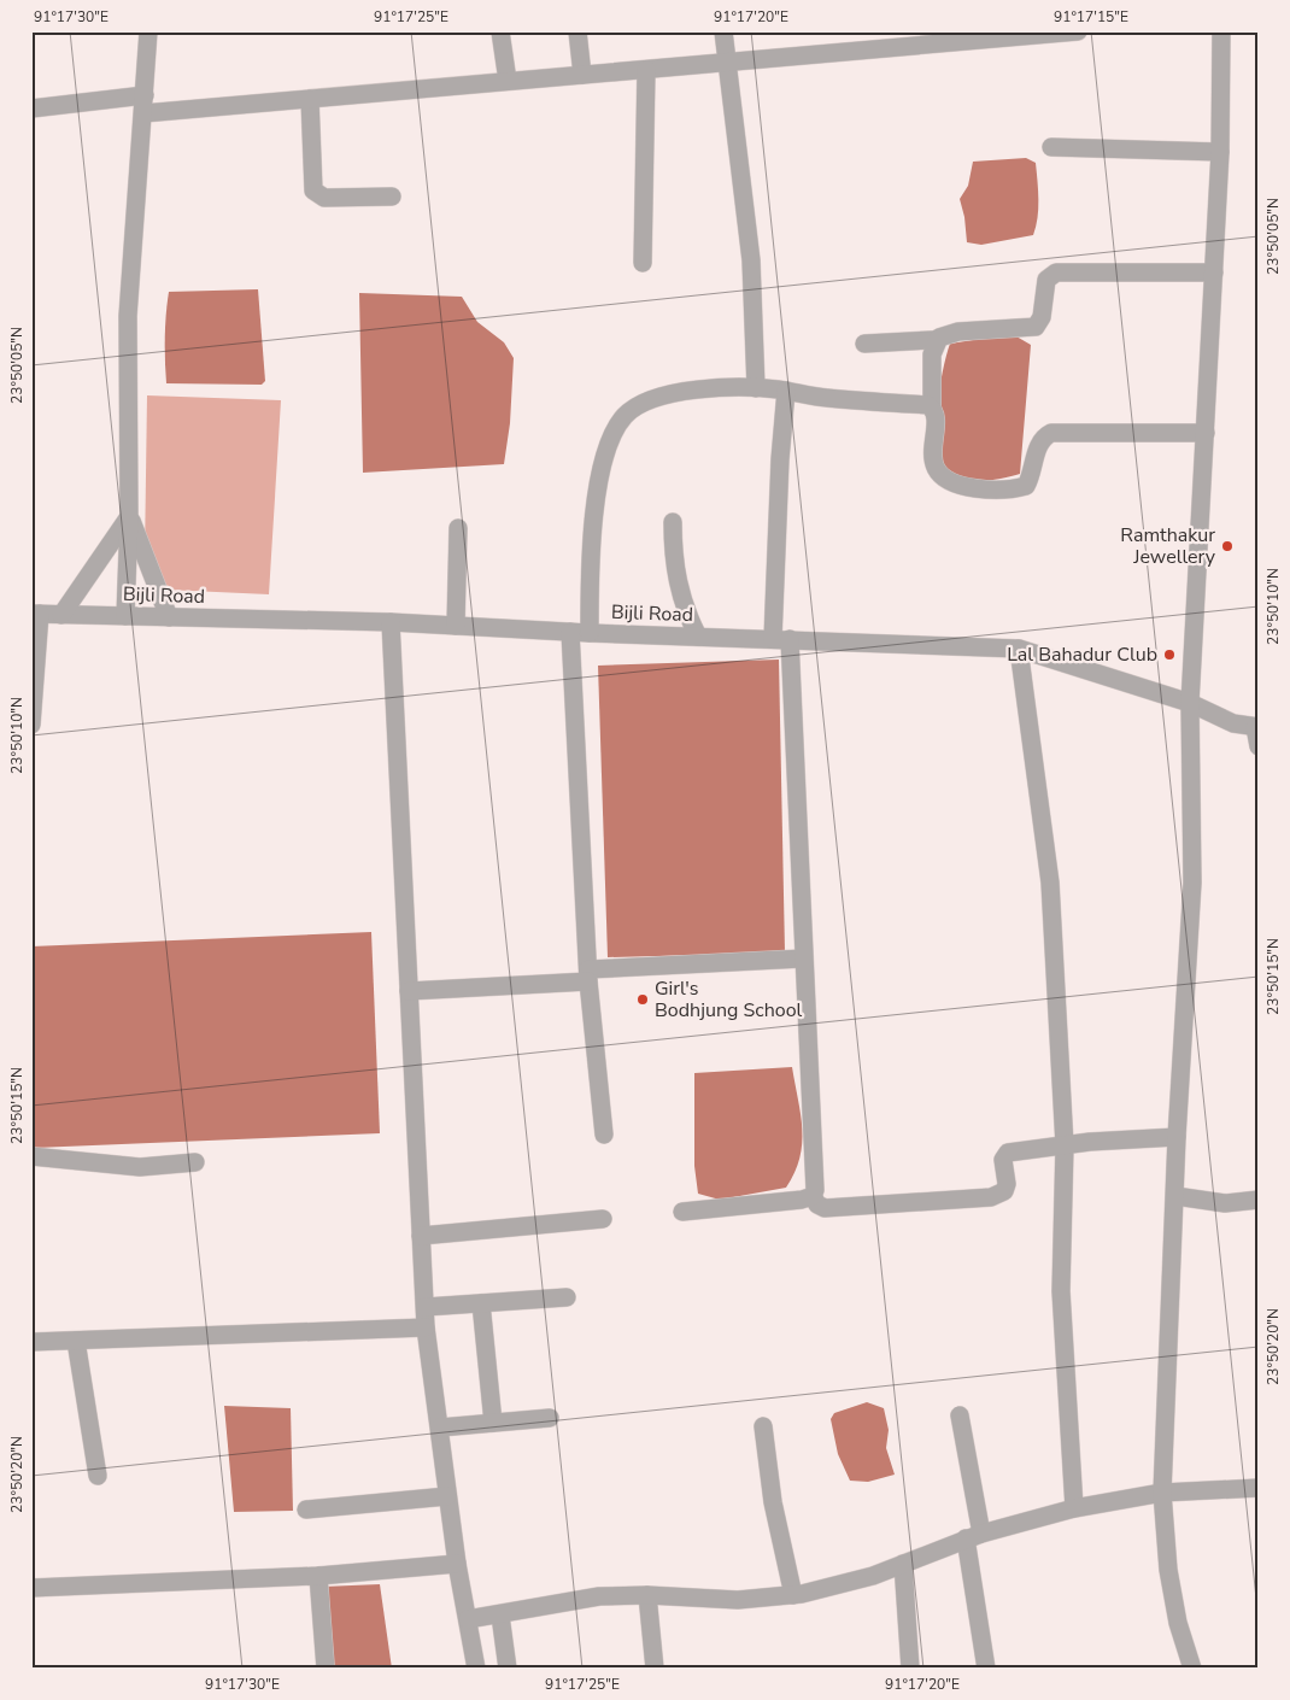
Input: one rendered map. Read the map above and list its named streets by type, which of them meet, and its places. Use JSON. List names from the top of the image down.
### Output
{
  "streets": {
    "street": ["Bijli Road"]
  },
  "places": ["Ramthakur Jewellery", "Lal Bahadur Club", "Girl's Bodhjung School"],
  "coordinates": [
    "91°17'30\"E",
    "91°17'25\"E",
    "91°17'20\"E",
    "91°17'15\"E",
    "23°50'05\"N",
    "23°50'10\"N",
    "23°50'15\"N",
    "23°50'20\"N"
  ]
}
